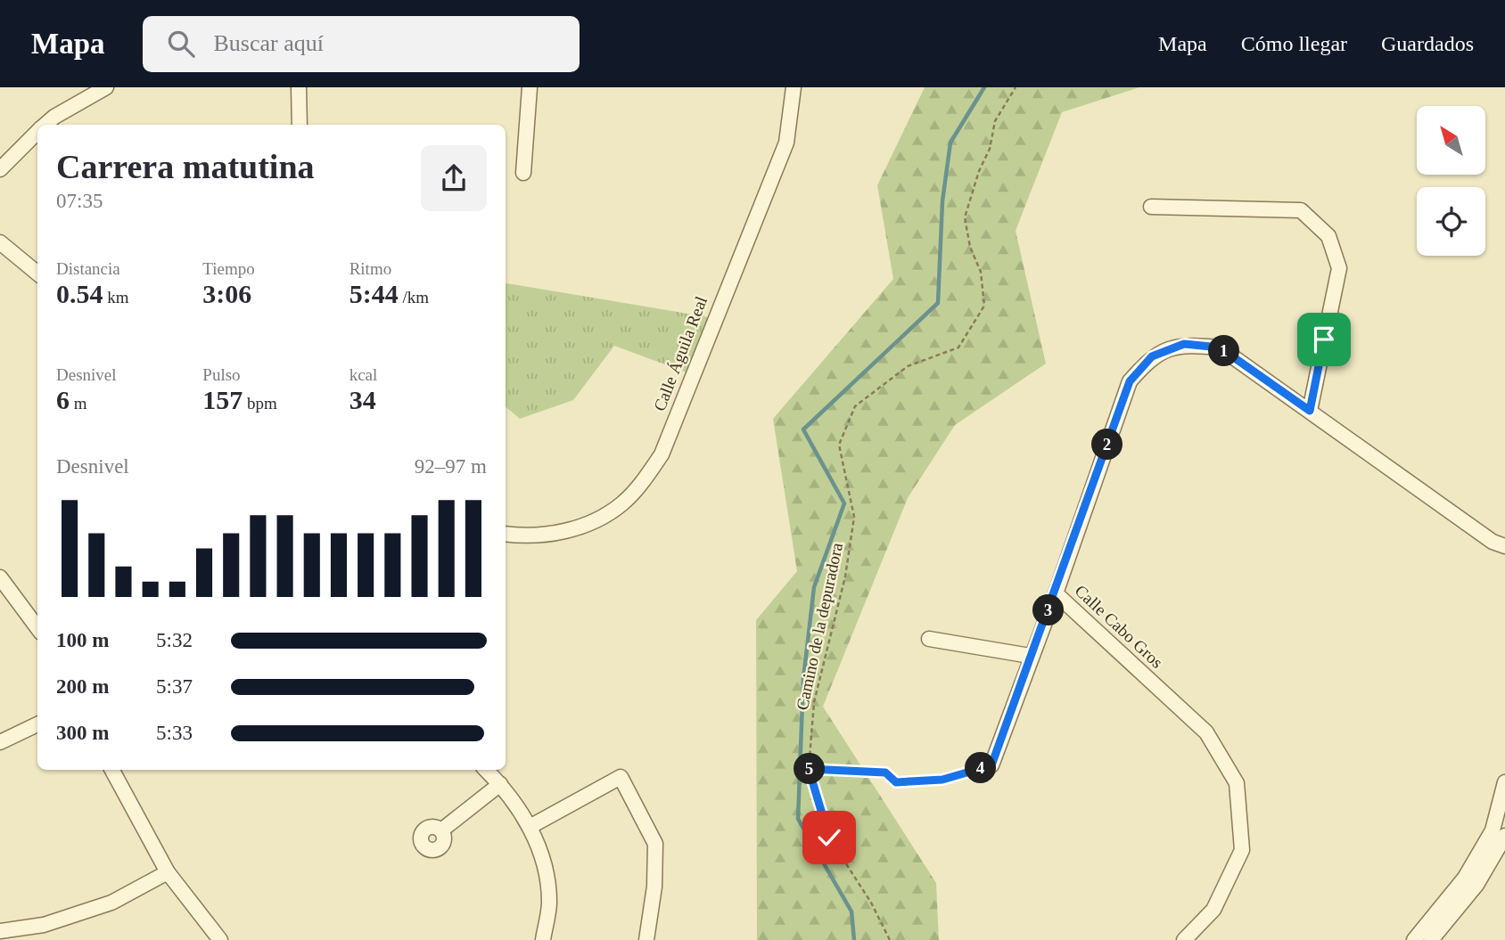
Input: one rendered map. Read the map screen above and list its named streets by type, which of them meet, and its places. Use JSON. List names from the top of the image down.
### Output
{
  "streets": {
    "street": ["Calle Águila Real", "Calle Cabo Gros"],
    "path": ["Camino de la depuradora"]
  },
  "north": "top left",
  "page": {
    "header": "Mapa",
    "search": "Buscar aquí",
    "nav": ["Mapa", "Cómo llegar", "Guardados"],
    "heading": ["Carrera matutina", "07:35"],
    "stats": [
      ["Distancia", "0.54 km"],
      ["Tiempo", "3:06"],
      ["Ritmo", "5:44 /km"],
      ["Desnivel", "6 m"],
      ["Pulso", "157 bpm"],
      ["kcal", "34"]
    ],
    "pins": [
      "1",
      "2",
      "3",
      "4",
      "5"
    ],
    "chart": ["Desnivel", "92–97 m"],
    "list": [
      {
        "name": "100 m",
        "note": "5:32"
      },
      {
        "name": "200 m",
        "note": "5:37"
      },
      {
        "name": "300 m",
        "note": "5:33"
      }
    ]
  }
}
